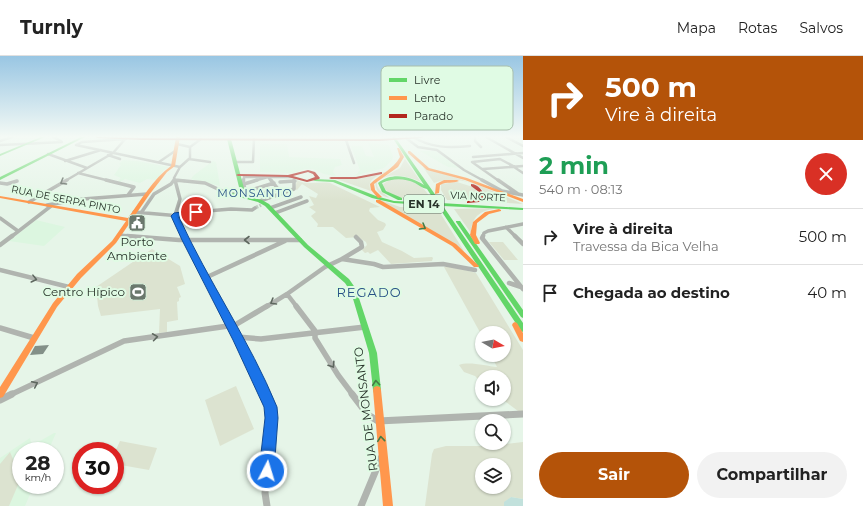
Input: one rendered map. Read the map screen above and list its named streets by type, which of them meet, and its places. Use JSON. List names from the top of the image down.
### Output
{
  "streets": {
    "main road": [
      "VIA NORTE",
      "RUA DE SERPA PINTO",
      "EN 14",
      "RUA DE MONSANTO"
    ]
  },
  "one_way": ["RUA DE MONSANTO"],
  "districts": ["MONSANTO", "REGADO"],
  "places": {
    "public building": ["Porto Ambiente"],
    "sports": ["Centro Hípico"]
  },
  "legend": ["Livre", "Lento", "Parado"],
  "north": "right",
  "page": {
    "header": "Turnly",
    "nav": ["Mapa", "Rotas", "Salvos"],
    "turn": ["500 m", "Vire à direita"],
    "heading": ["2 min", "540 m · 08:13"],
    "list": [
      {
        "name": "Vire à direita",
        "note": "Travessa da Bica Velha",
        "value": "500 m"
      },
      {
        "name": "Chegada ao destino",
        "value": "40 m"
      }
    ],
    "speed": "28 km/h",
    "limit": "30",
    "buttons": ["Sair", "Compartilhar"]
  }
}
